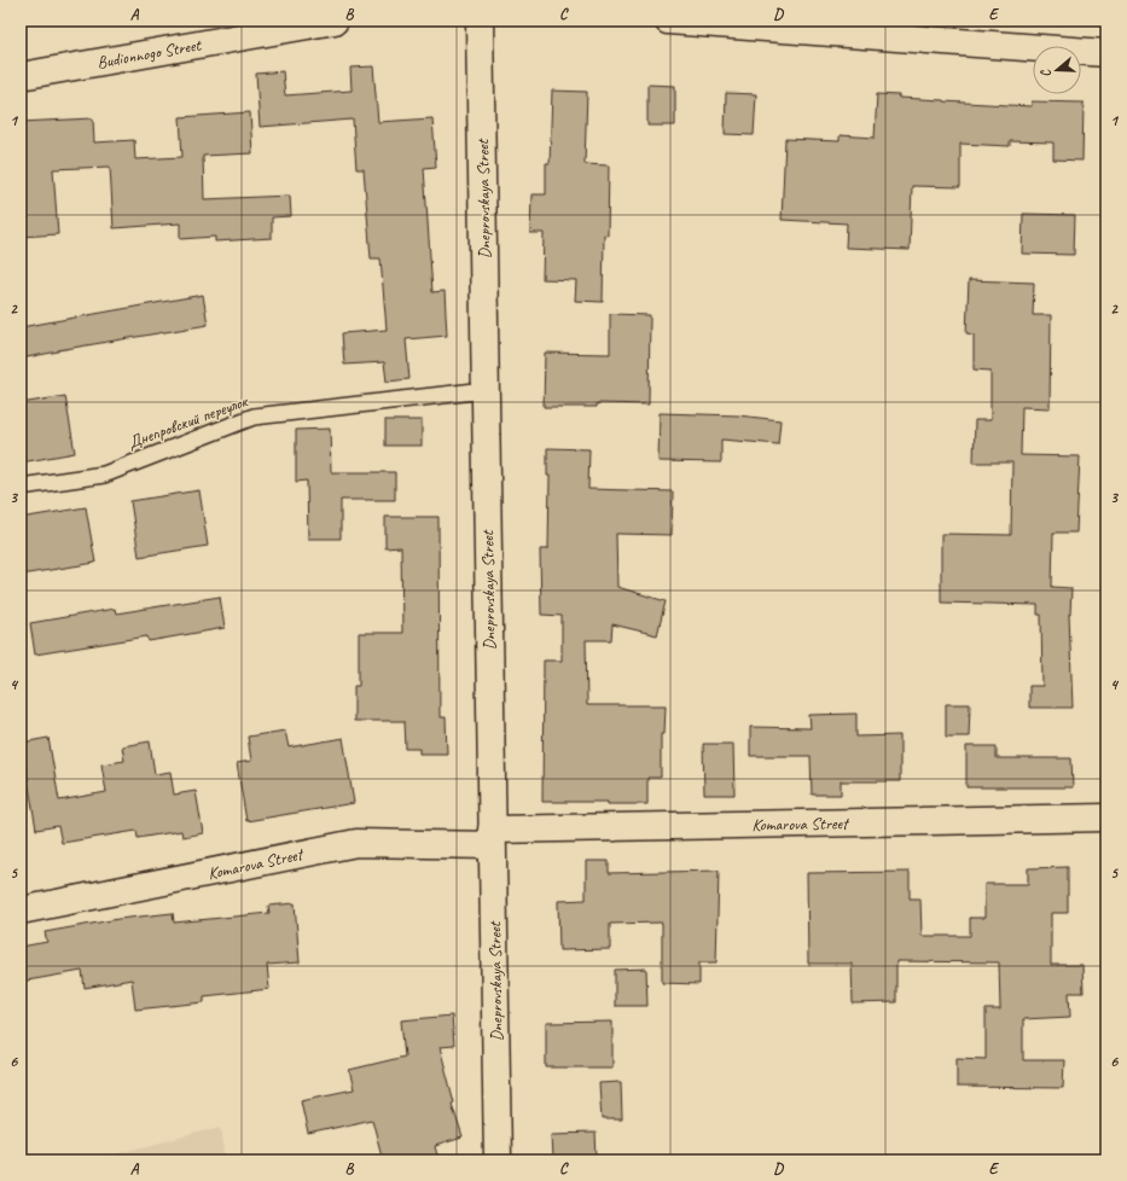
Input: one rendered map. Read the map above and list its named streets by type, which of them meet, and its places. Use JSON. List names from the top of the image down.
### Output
{
  "streets": {
    "street": ["Budionnogo Street", "Dneprovskaya Street", "Komarova Street"],
    "lane": ["Днепровский переулок"]
  },
  "crossings": [
    ["Dneprovskaya Street", "Днепровский переулок"],
    ["Dneprovskaya Street", "Komarova Street"]
  ],
  "north": "left",
  "grid": {
    "columns": [
      "A",
      "B",
      "C",
      "D",
      "E"
    ],
    "rows": [
      "1",
      "2",
      "3",
      "4",
      "5",
      "6"
    ]
  }
}
